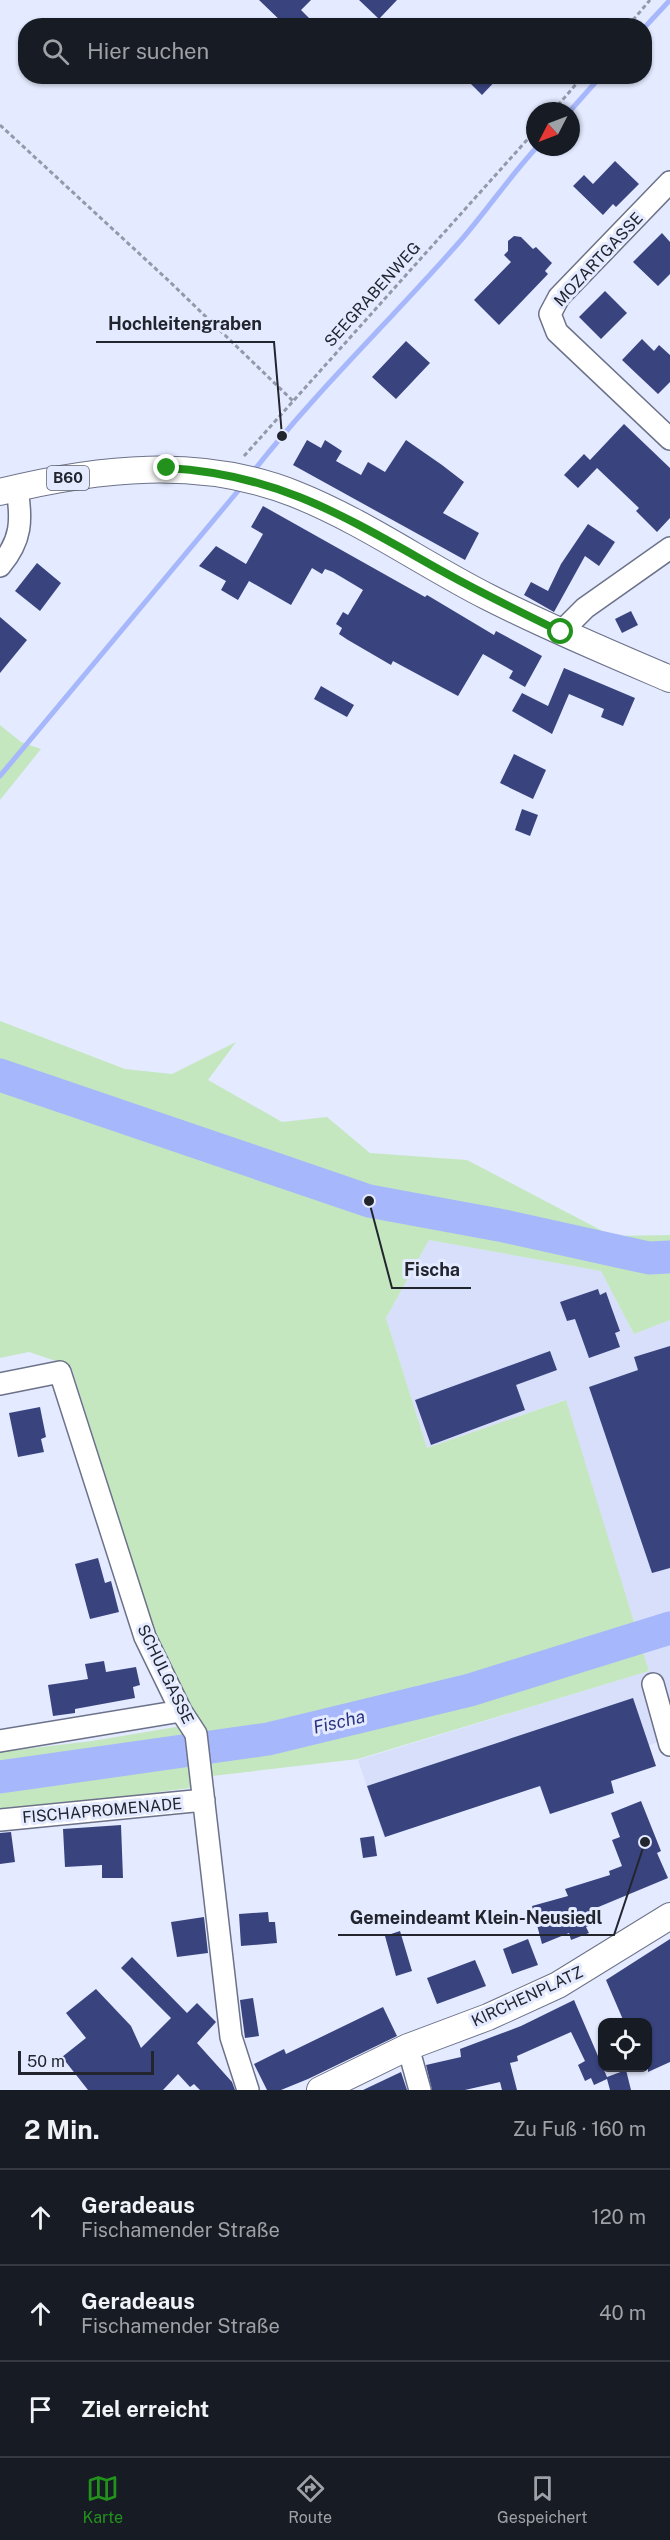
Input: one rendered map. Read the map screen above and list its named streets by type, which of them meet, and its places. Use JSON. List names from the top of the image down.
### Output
{
  "streets": {
    "main road": ["B60", "KIRCHENPLATZ"],
    "street": ["MOZARTGASSE", "SCHULGASSE", "FISCHAPROMENADE"],
    "path": ["SEEGRABENWEG"]
  },
  "crossings": [
    ["SEEGRABENWEG", "B60"],
    ["SCHULGASSE", "FISCHAPROMENADE"]
  ],
  "water": ["Fischa"],
  "places": ["Hochleitengraben", "Fischa", "Gemeindeamt Klein-Neusiedl"],
  "scale_bar": "50 m",
  "north": "bottom left",
  "page": {
    "search": "Hier suchen",
    "scale": "50 m",
    "heading": ["2 Min.", "Zu Fuß · 160 m"],
    "list": [
      ["Geradeaus", "Fischamender Straße", "120 m"],
      ["Geradeaus", "Fischamender Straße", "40 m"],
      "Ziel erreicht"
    ],
    "nav": ["Karte", "Route", "Gespeichert"]
  }
}
